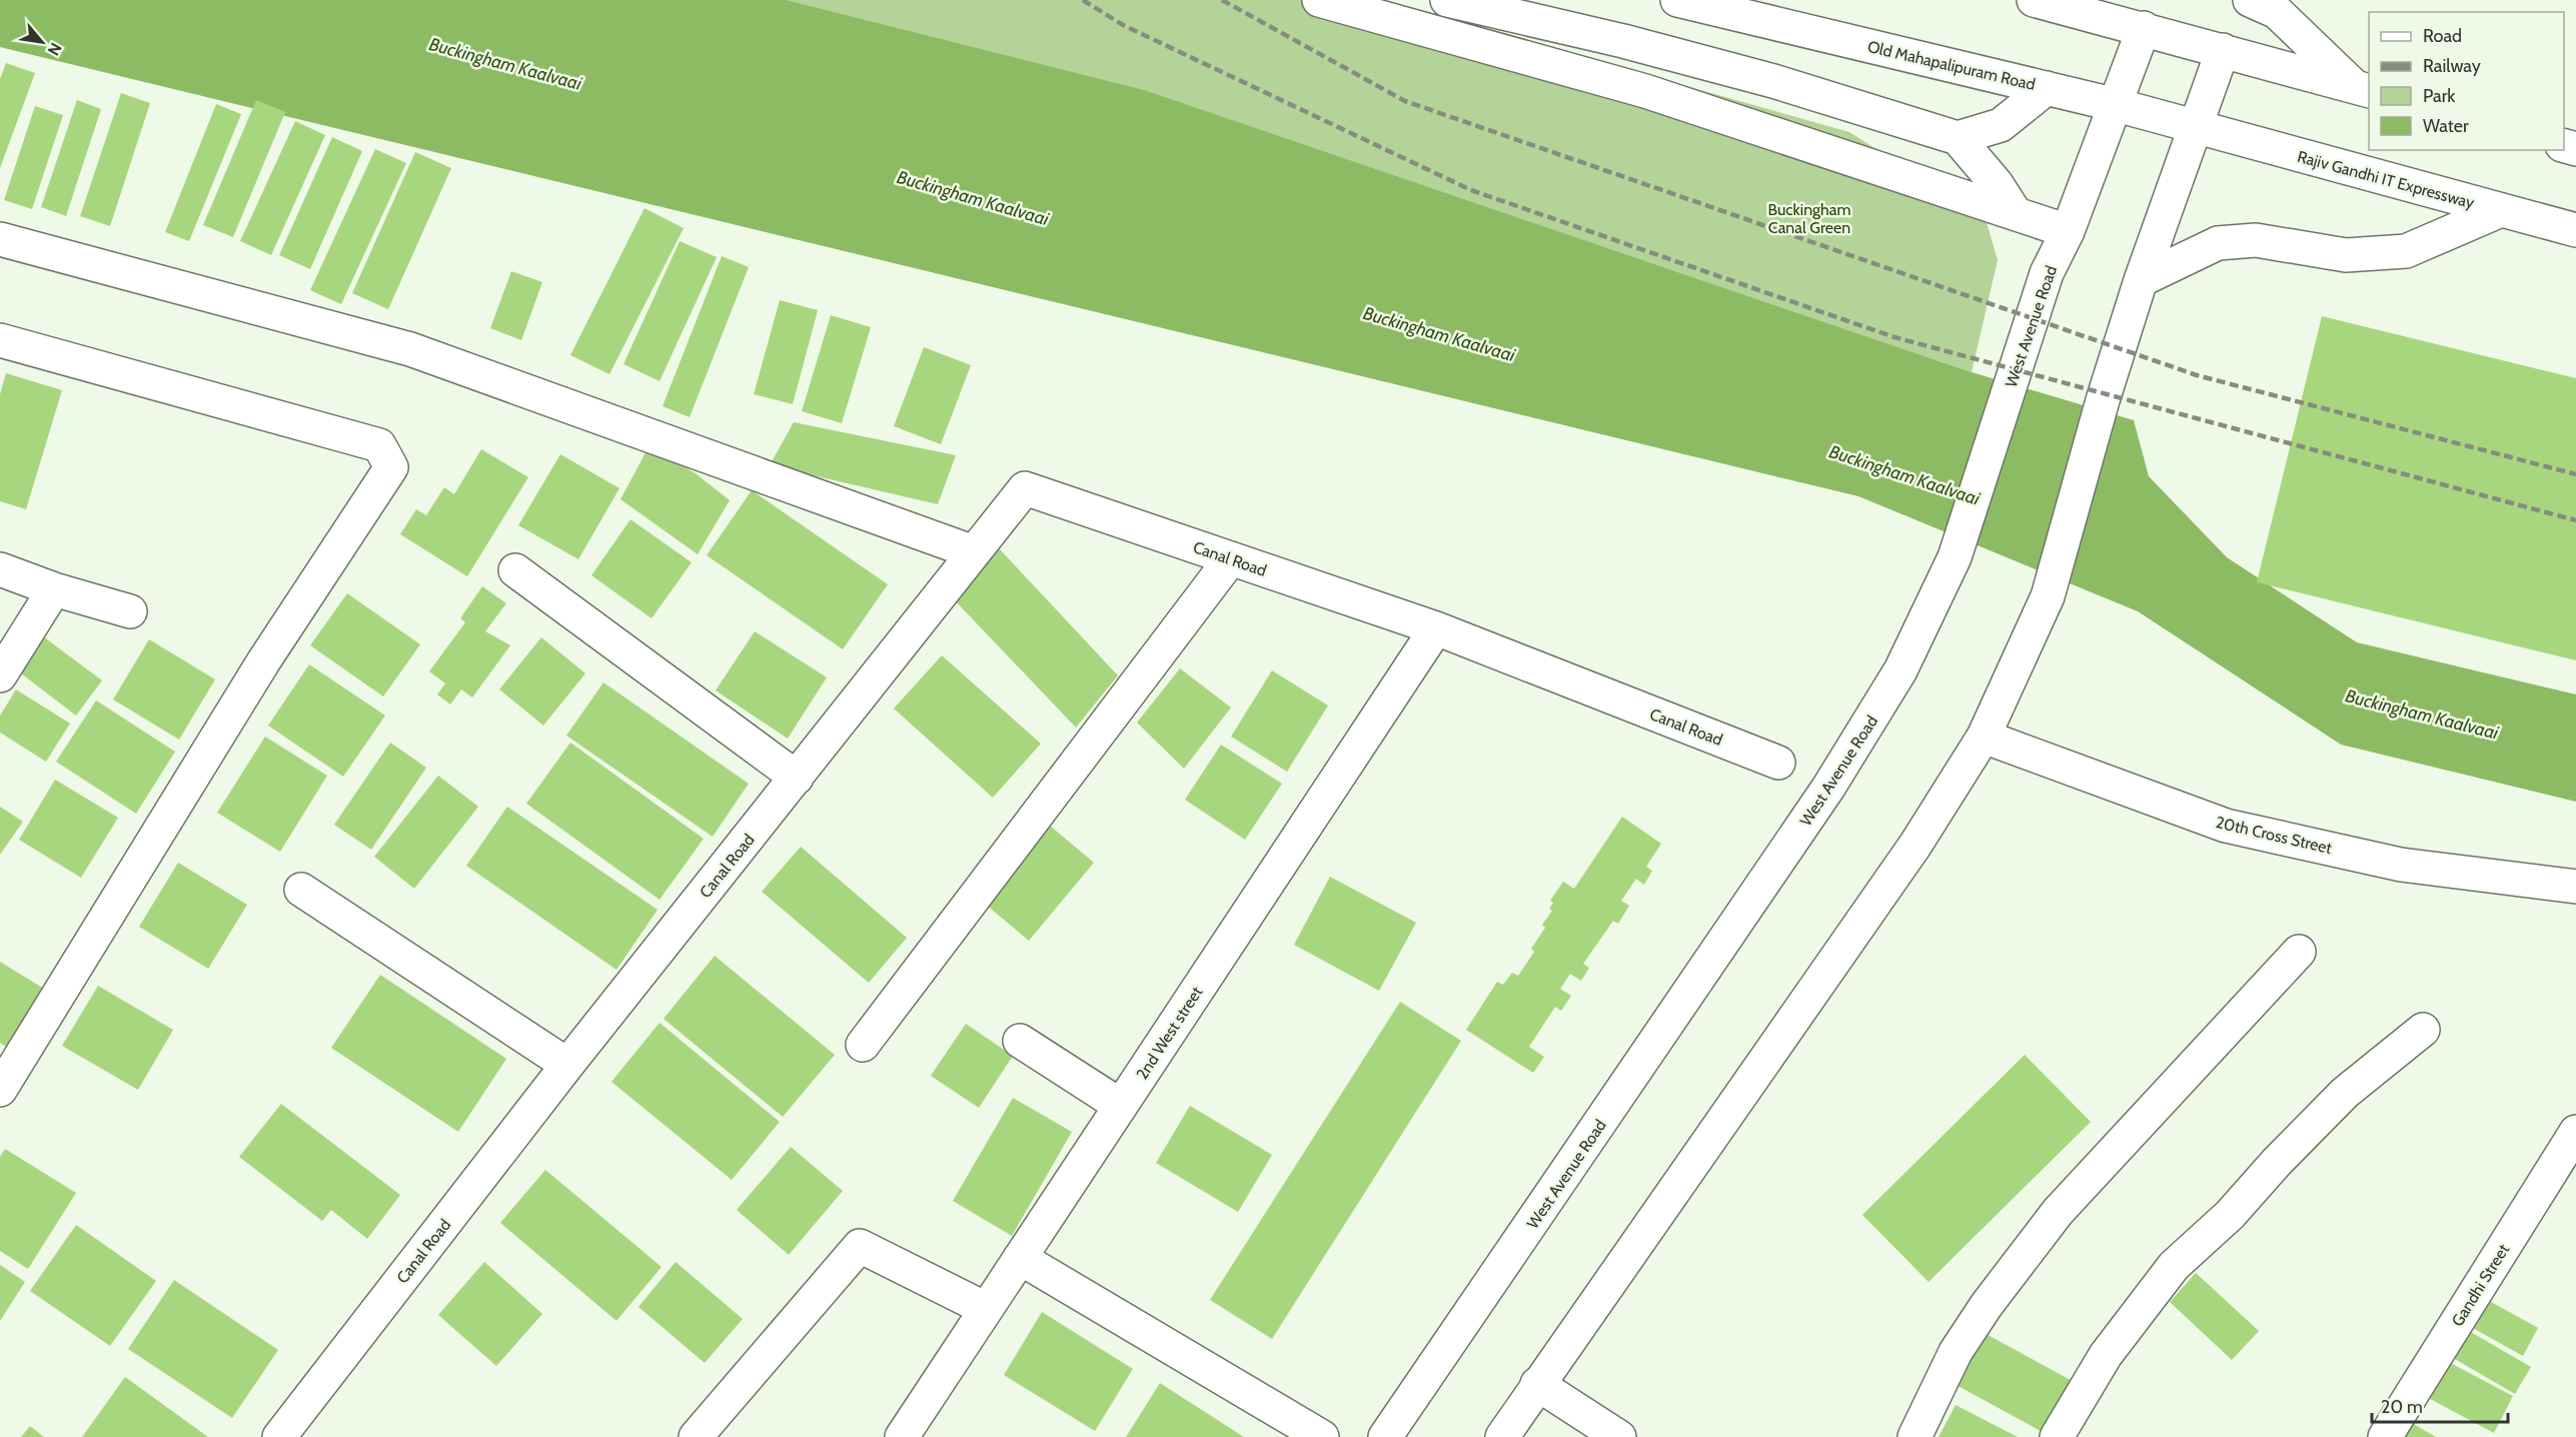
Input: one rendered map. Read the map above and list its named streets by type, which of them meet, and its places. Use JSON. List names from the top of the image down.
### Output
{
  "streets": {
    "street": [
      "Old Mahapalipuram Road",
      "Rajiv Gandhi IT Expressway",
      "West Avenue Road",
      "Canal Road",
      "20th Cross Street",
      "2nd West street",
      "Gandhi Street"
    ]
  },
  "crossings": [
    ["Old Mahapalipuram Road", "Rajiv Gandhi IT Expressway"],
    ["Old Mahapalipuram Road", "West Avenue Road"],
    ["Canal Road", "2nd West street"]
  ],
  "water": ["Buckingham Kaalvaai"],
  "parks": ["Buckingham Canal Green"],
  "legend": [
    "Road",
    "Railway",
    "Park",
    "Water"
  ],
  "scale_bar": "20 m",
  "north": "bottom right"
}
